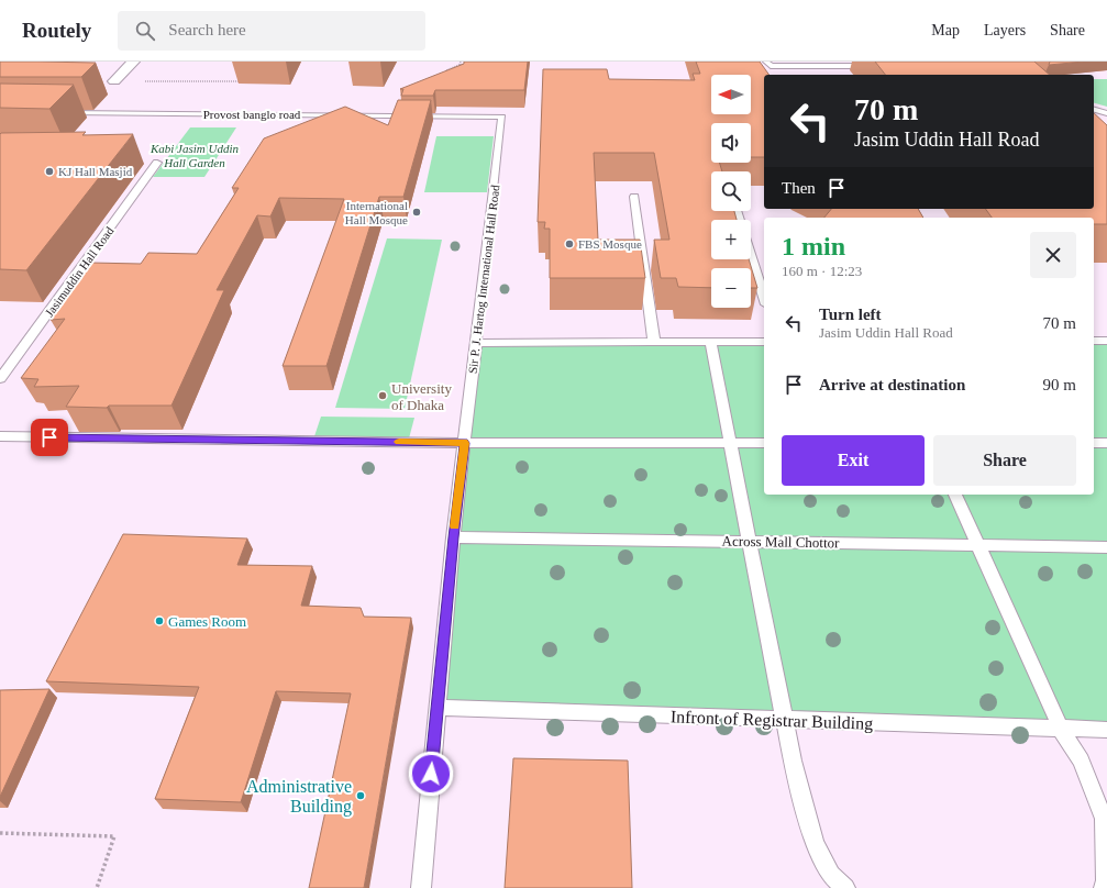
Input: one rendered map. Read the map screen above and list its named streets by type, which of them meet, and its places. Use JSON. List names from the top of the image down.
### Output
{
  "streets": {
    "lane": [
      "Provost banglo road",
      "Jasimuddin Hall Road",
      "Sir P. J. Hartog International Hall Road",
      "Across Mall Chottor",
      "Infront of Registrar Building"
    ]
  },
  "crossings": [
    ["Provost banglo road", "Sir P. J. Hartog International Hall Road"],
    ["Sir P. J. Hartog International Hall Road", "Across Mall Chottor"],
    ["Sir P. J. Hartog International Hall Road", "Infront of Registrar Building"]
  ],
  "parks": ["Kabi Jasim Uddin Hall Garden"],
  "places": [
    "KJ Hall Masjid",
    "International Hall Mosque",
    "FBS Mosque",
    "University of Dhaka",
    "Games Room",
    "Administrative Building"
  ],
  "north": "left",
  "page": {
    "header": "Routely",
    "search": "Search here",
    "nav": ["Map", "Layers", "Share"],
    "map_buttons": ["+", "−"],
    "turn": ["70 m", "Jasim Uddin Hall Road"],
    "then": "Then",
    "heading": ["1 min", "160 m · 12:23"],
    "list": [
      {
        "name": "Turn left",
        "note": "Jasim Uddin Hall Road",
        "value": "70 m"
      },
      {
        "name": "Arrive at destination",
        "value": "90 m"
      }
    ],
    "buttons": ["Exit", "Share"]
  }
}
